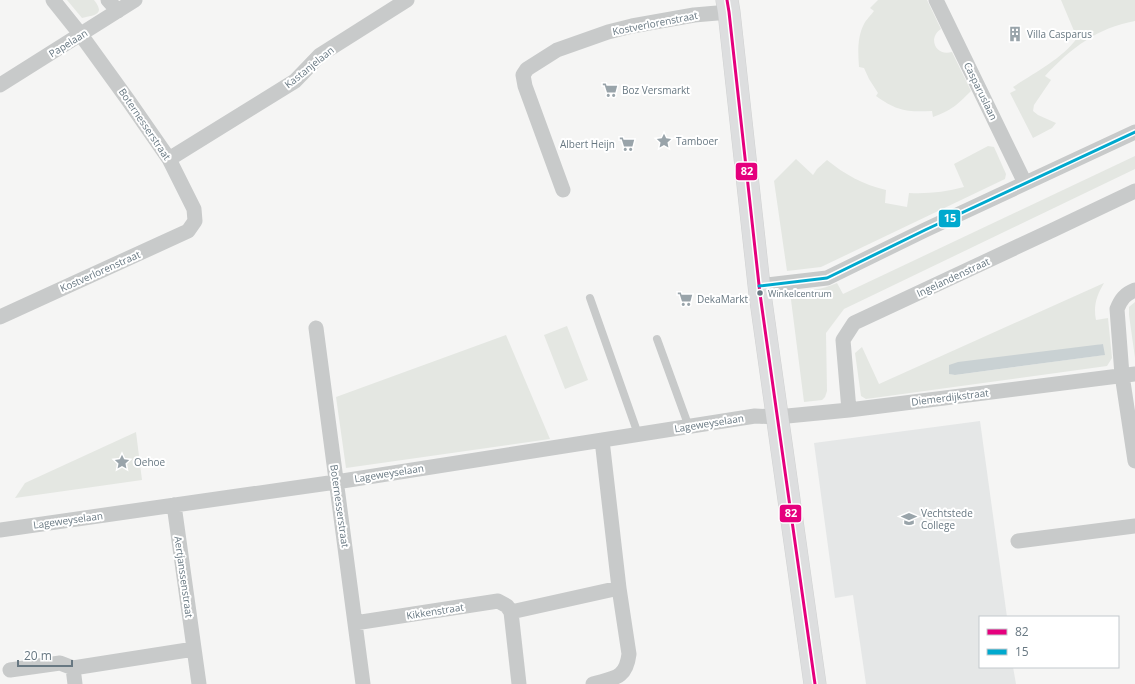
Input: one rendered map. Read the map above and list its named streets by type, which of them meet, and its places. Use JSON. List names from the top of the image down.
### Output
{
  "streets": {
    "street": [
      "Kostverlorenstraat",
      "Papelaan",
      "Kastanjelaan",
      "Casparuslaan",
      "Boternesserstraat",
      "Ingelandenstraat",
      "Diemerdijkstraat",
      "Lageweyselaan",
      "Aertjanssenstraat",
      "Kikkenstraat"
    ]
  },
  "crossings": [
    ["Kostverlorenstraat", "Boternesserstraat"],
    ["Papelaan", "Boternesserstraat"],
    ["Kastanjelaan", "Boternesserstraat"],
    ["Boternesserstraat", "Lageweyselaan"],
    ["Boternesserstraat", "Kikkenstraat"],
    ["Ingelandenstraat", "Diemerdijkstraat"],
    ["Diemerdijkstraat", "Lageweyselaan"],
    ["Lageweyselaan", "Aertjanssenstraat"]
  ],
  "places": {
    "building": ["Villa Casparus"],
    "supermarket": ["Boz Versmarkt", "Albert Heijn", "DekaMarkt"],
    "place": ["Tamboer", "Oehoe"],
    "other": ["Winkelcentrum"],
    "school or university": ["Vechtstede College"]
  },
  "lines": ["transit line 82", "transit line 15"],
  "legend": ["82", "15"],
  "scale_bar": "20 m"
}
